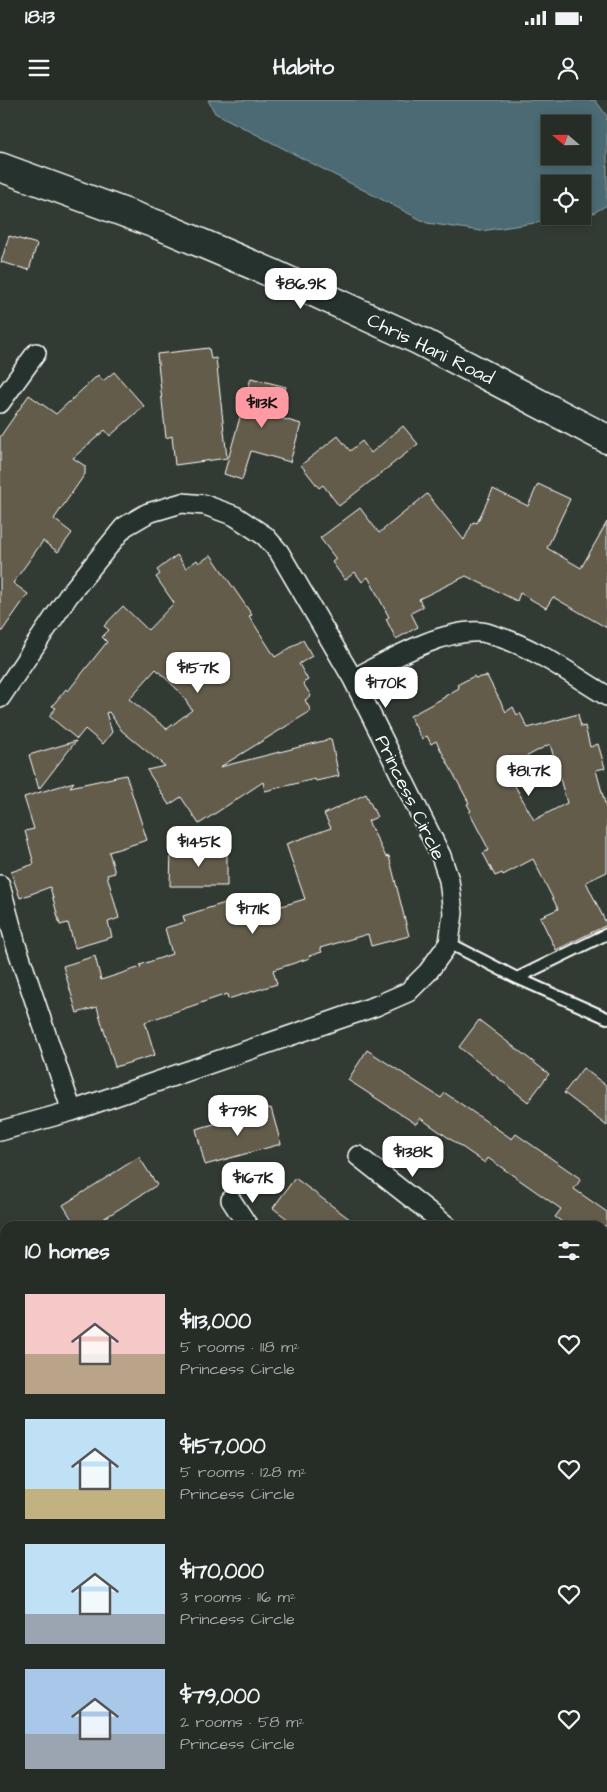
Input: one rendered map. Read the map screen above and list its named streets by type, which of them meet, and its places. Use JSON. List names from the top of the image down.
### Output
{
  "streets": {
    "main road": ["Chris Hani Road"],
    "street": ["Princess Circle"]
  },
  "north": "left",
  "page": {
    "status": "18:13",
    "header": "Habito",
    "price": [
      "$86.9K",
      "$113K",
      "$157K",
      "$170K",
      "$81.7K",
      "$145K",
      "$171K",
      "$79K",
      "$138K",
      "$167K"
    ],
    "heading": "10 homes",
    "list": [
      {
        "name": "$113,000",
        "note": "5 rooms · 118 m² · Princess Circle"
      },
      {
        "name": "$157,000",
        "note": "5 rooms · 128 m² · Princess Circle"
      },
      {
        "name": "$170,000",
        "note": "3 rooms · 116 m² · Princess Circle"
      },
      {
        "name": "$79,000",
        "note": "2 rooms · 58 m² · Princess Circle"
      }
    ]
  }
}
